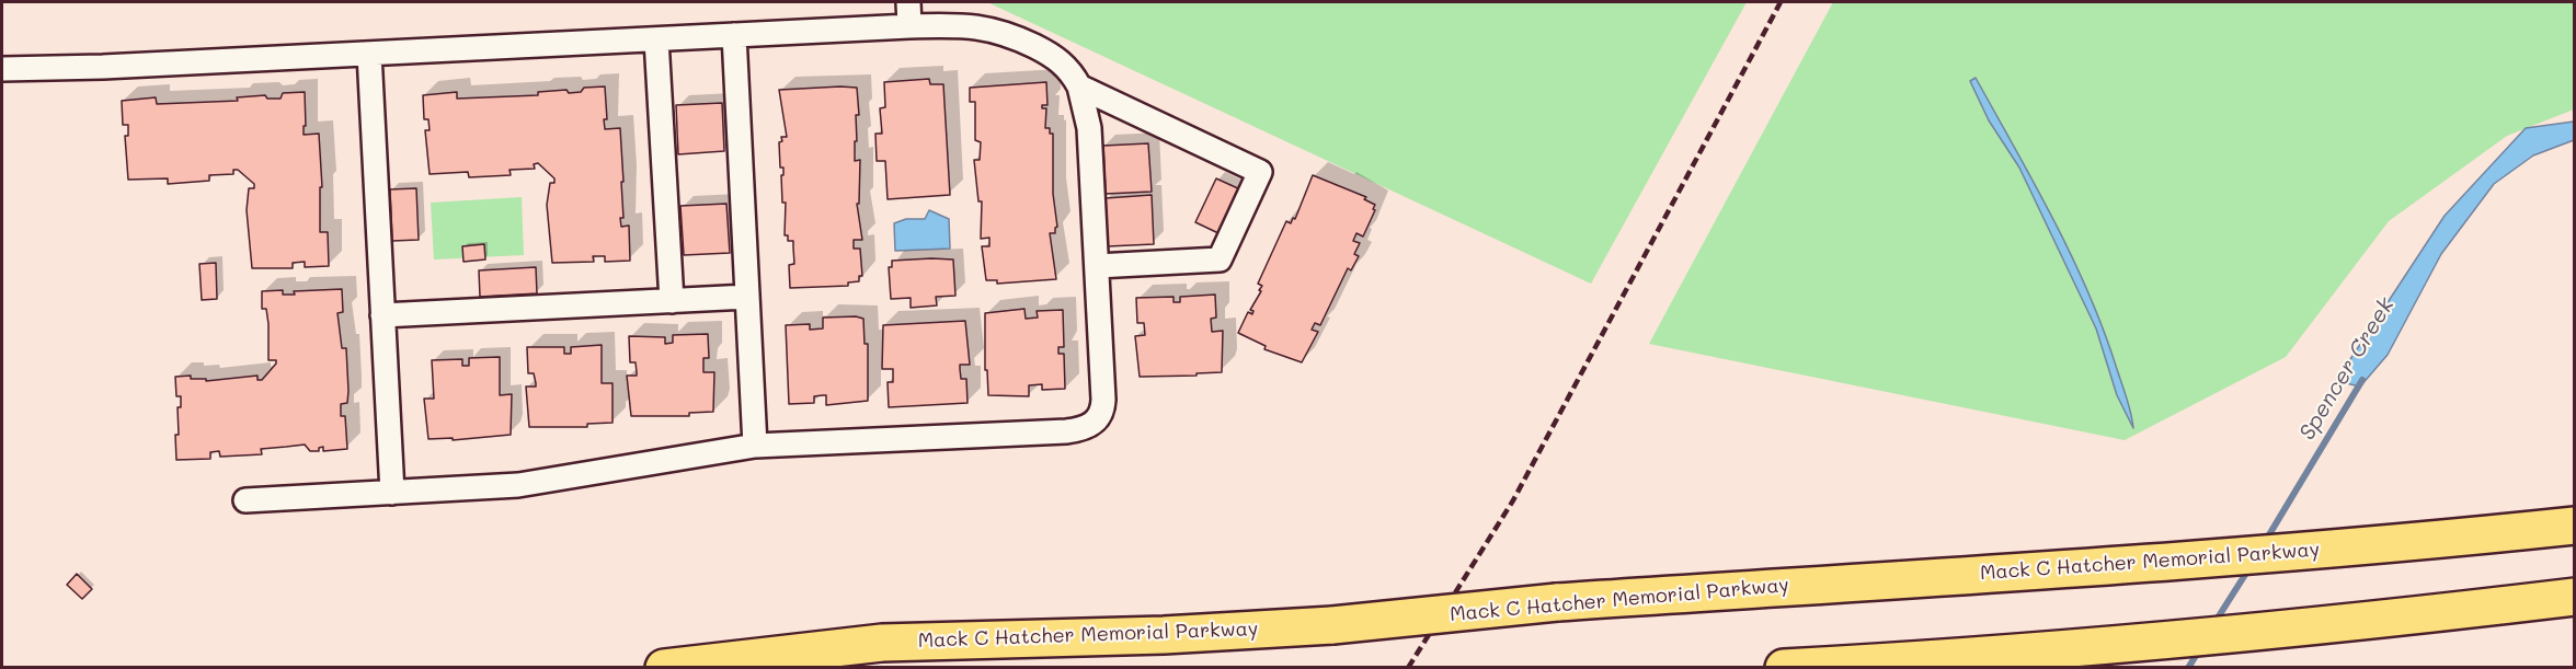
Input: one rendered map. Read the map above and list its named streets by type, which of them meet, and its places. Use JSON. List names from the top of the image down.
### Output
{
  "streets": {
    "highway": ["Mack C Hatcher Memorial Parkway"]
  },
  "water": ["Spencer Creek"]
}
